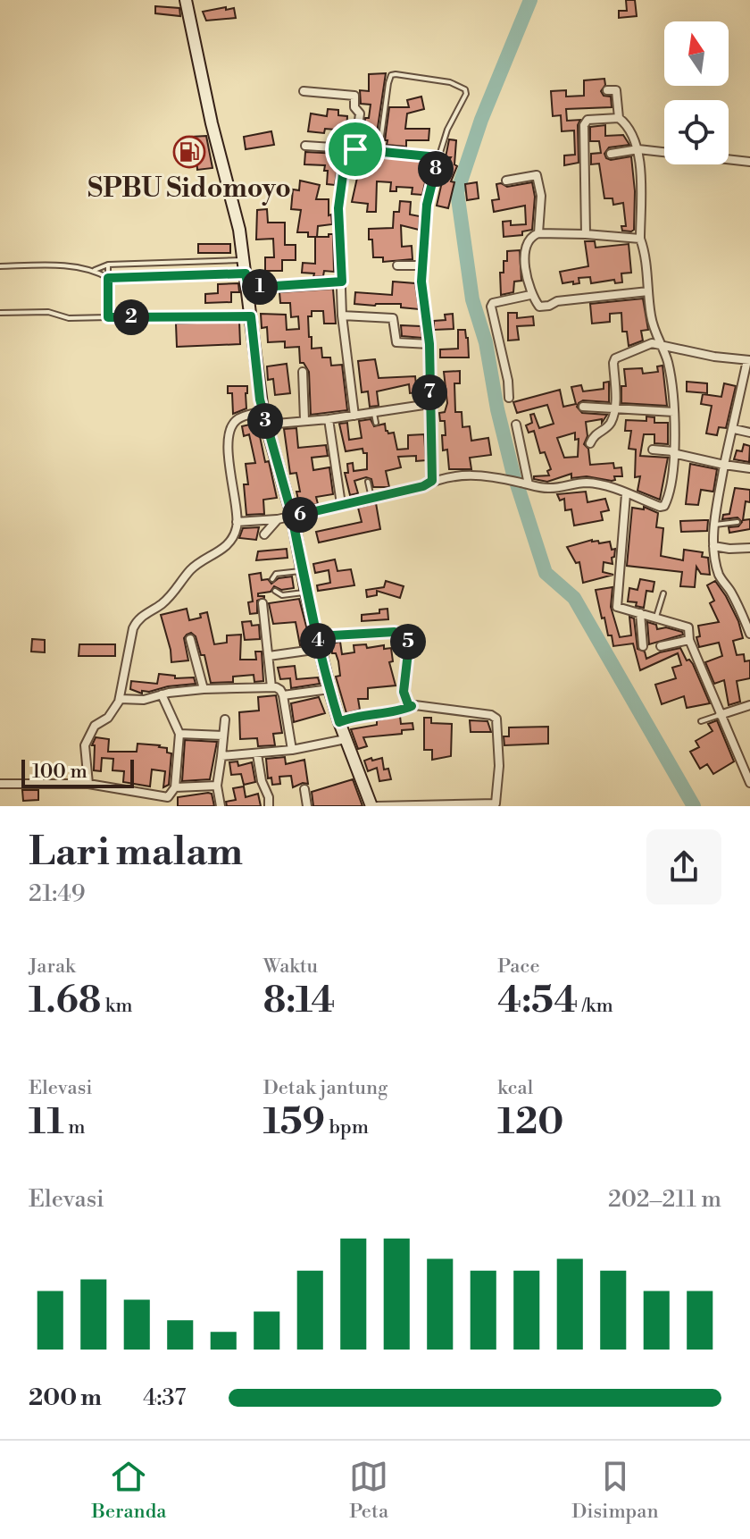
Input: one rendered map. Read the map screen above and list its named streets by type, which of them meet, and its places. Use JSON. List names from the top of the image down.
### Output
{
  "places": {
    "fuel station": ["SPBU Sidomoyo"]
  },
  "scale_bar": "100 m",
  "north": "top",
  "page": {
    "pins": [
      "8",
      "1",
      "2",
      "7",
      "3",
      "6",
      "4",
      "5"
    ],
    "scale": "100 m",
    "heading": ["Lari malam", "21:49"],
    "stats": [
      ["Jarak", "1.68 km"],
      ["Waktu", "8:14"],
      ["Pace", "4:54 /km"],
      ["Elevasi", "11 m"],
      ["Detak jantung", "159 bpm"],
      ["kcal", "120"]
    ],
    "chart": ["Elevasi", "202–211 m"],
    "list": [
      {
        "name": "200 m",
        "note": "4:37"
      }
    ],
    "tabs": ["Beranda", "Peta", "Disimpan"]
  }
}
